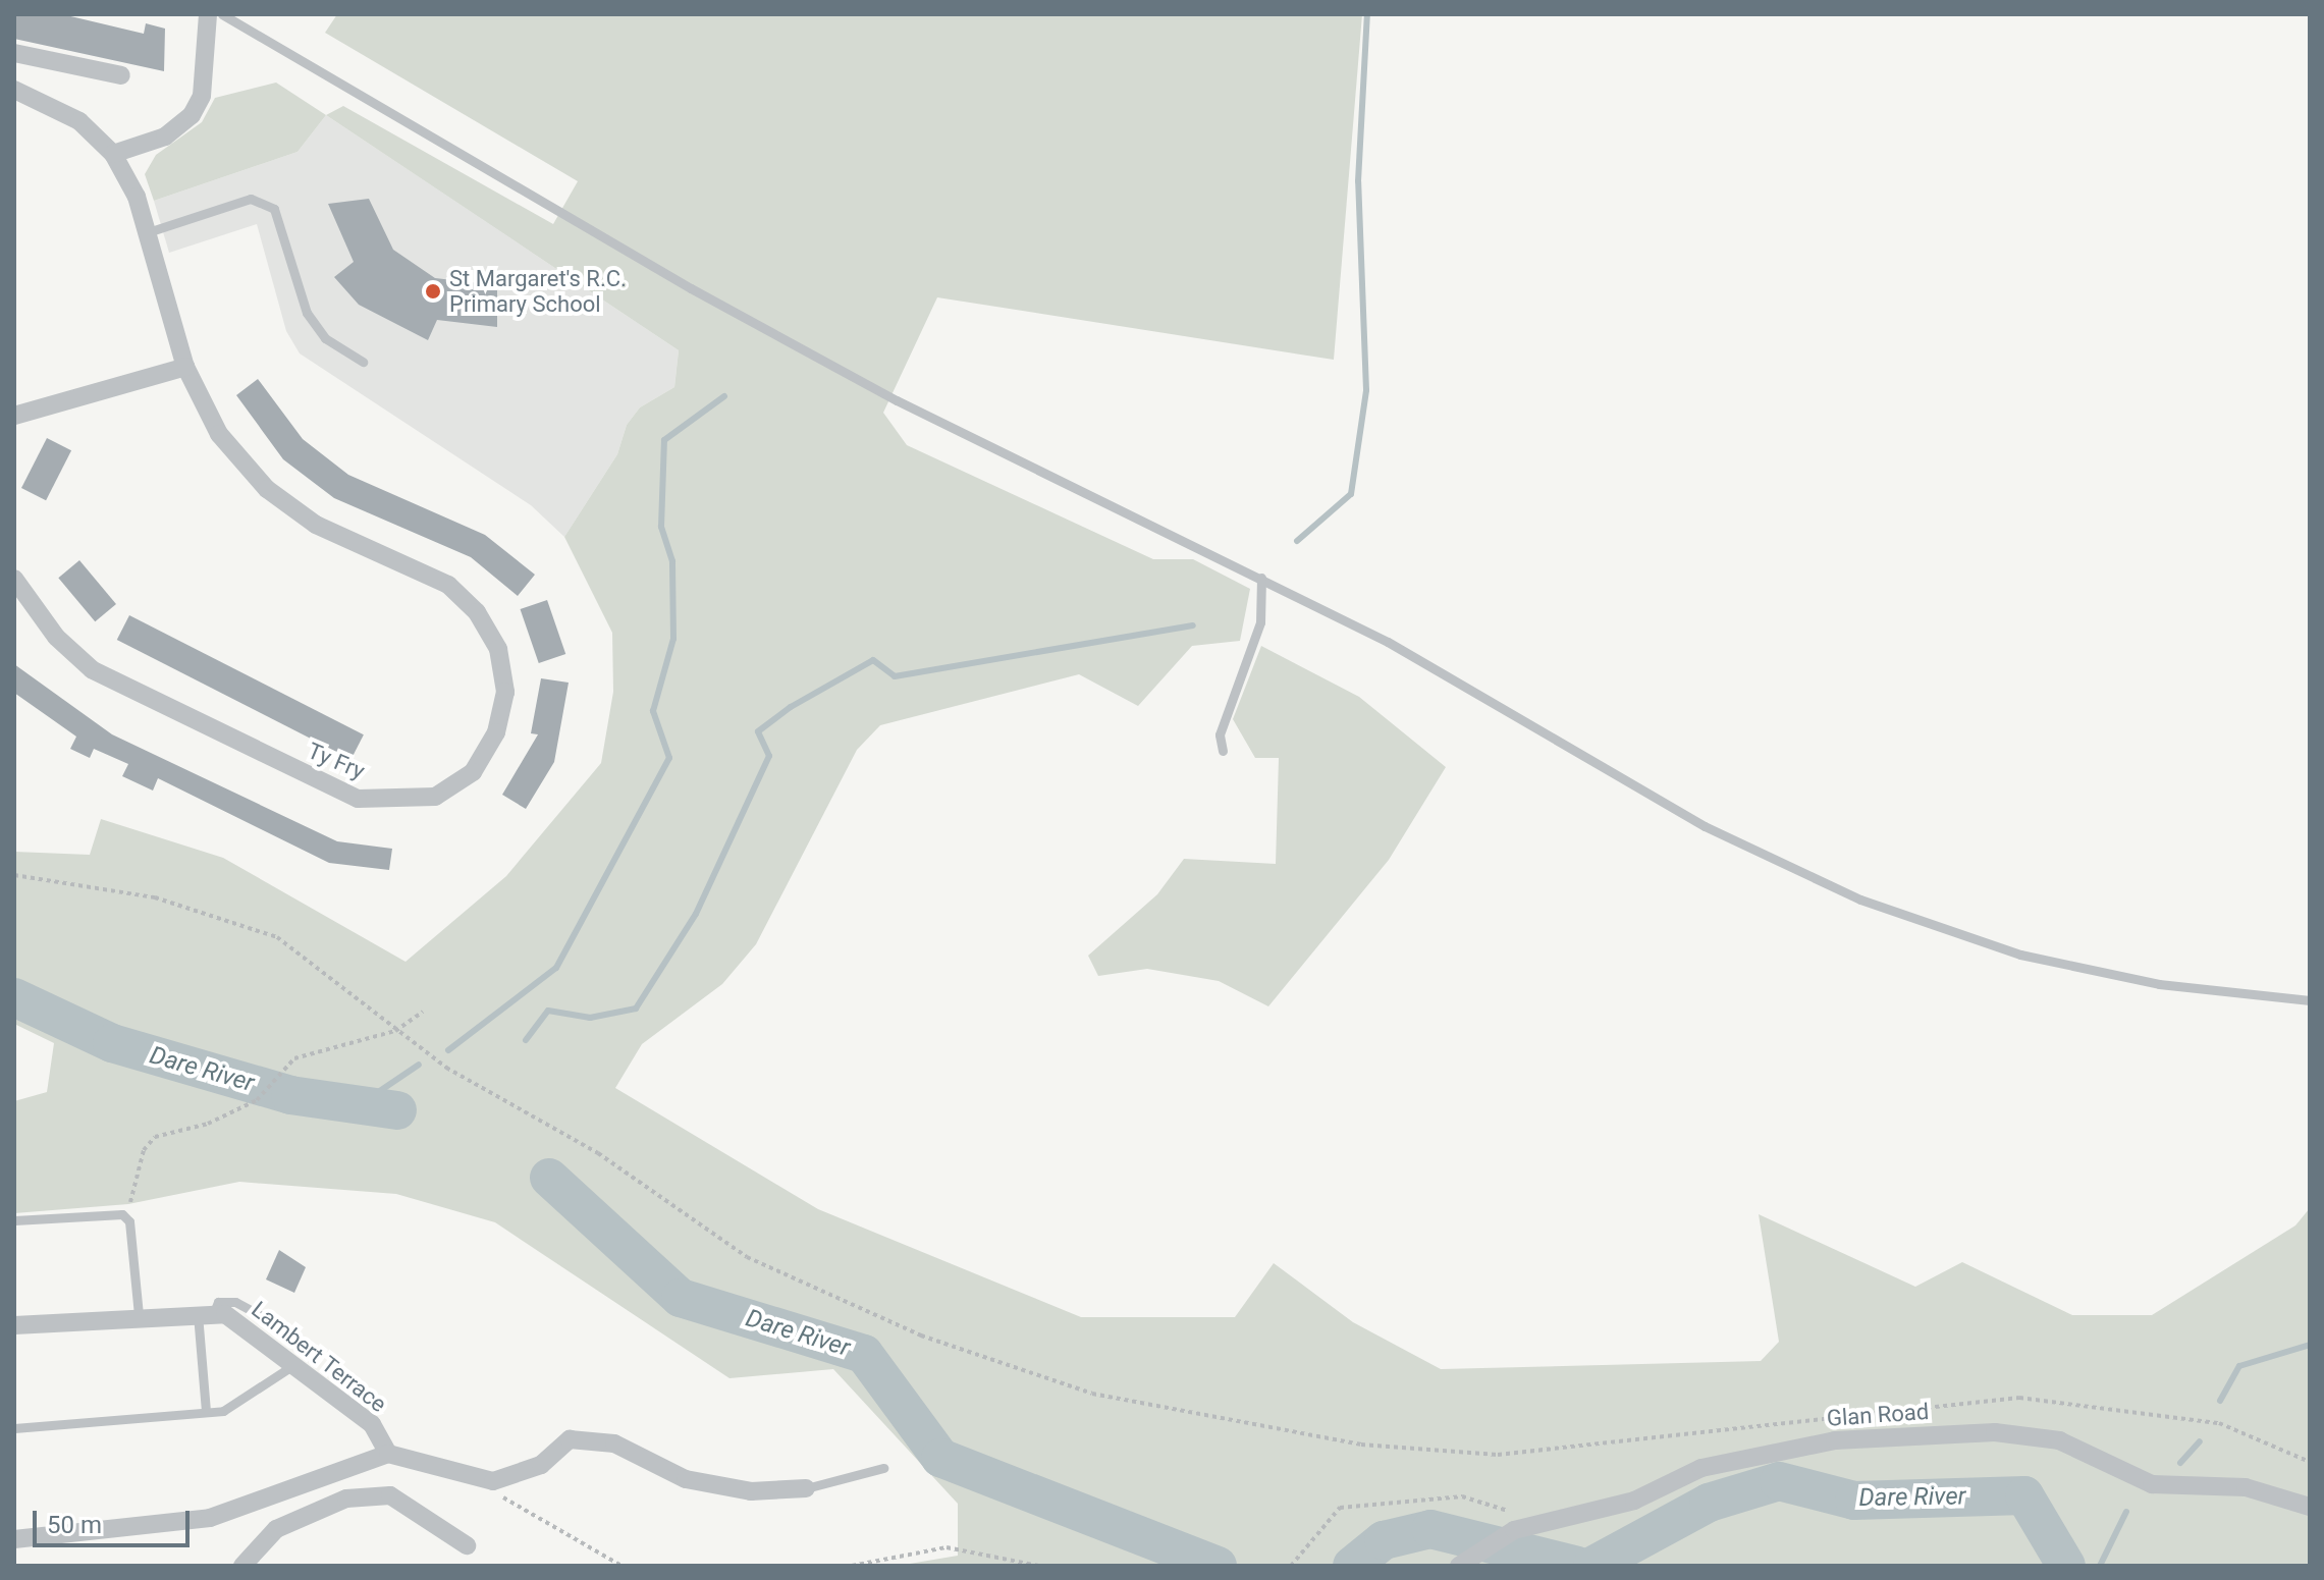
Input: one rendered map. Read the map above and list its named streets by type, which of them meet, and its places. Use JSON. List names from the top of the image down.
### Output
{
  "streets": {
    "street": ["Ty Fry", "Lambert Terrace", "Glan Road"]
  },
  "water": ["Dare River"],
  "places": ["St Margaret's R.C. Primary School"],
  "scale_bar": "50 m"
}
